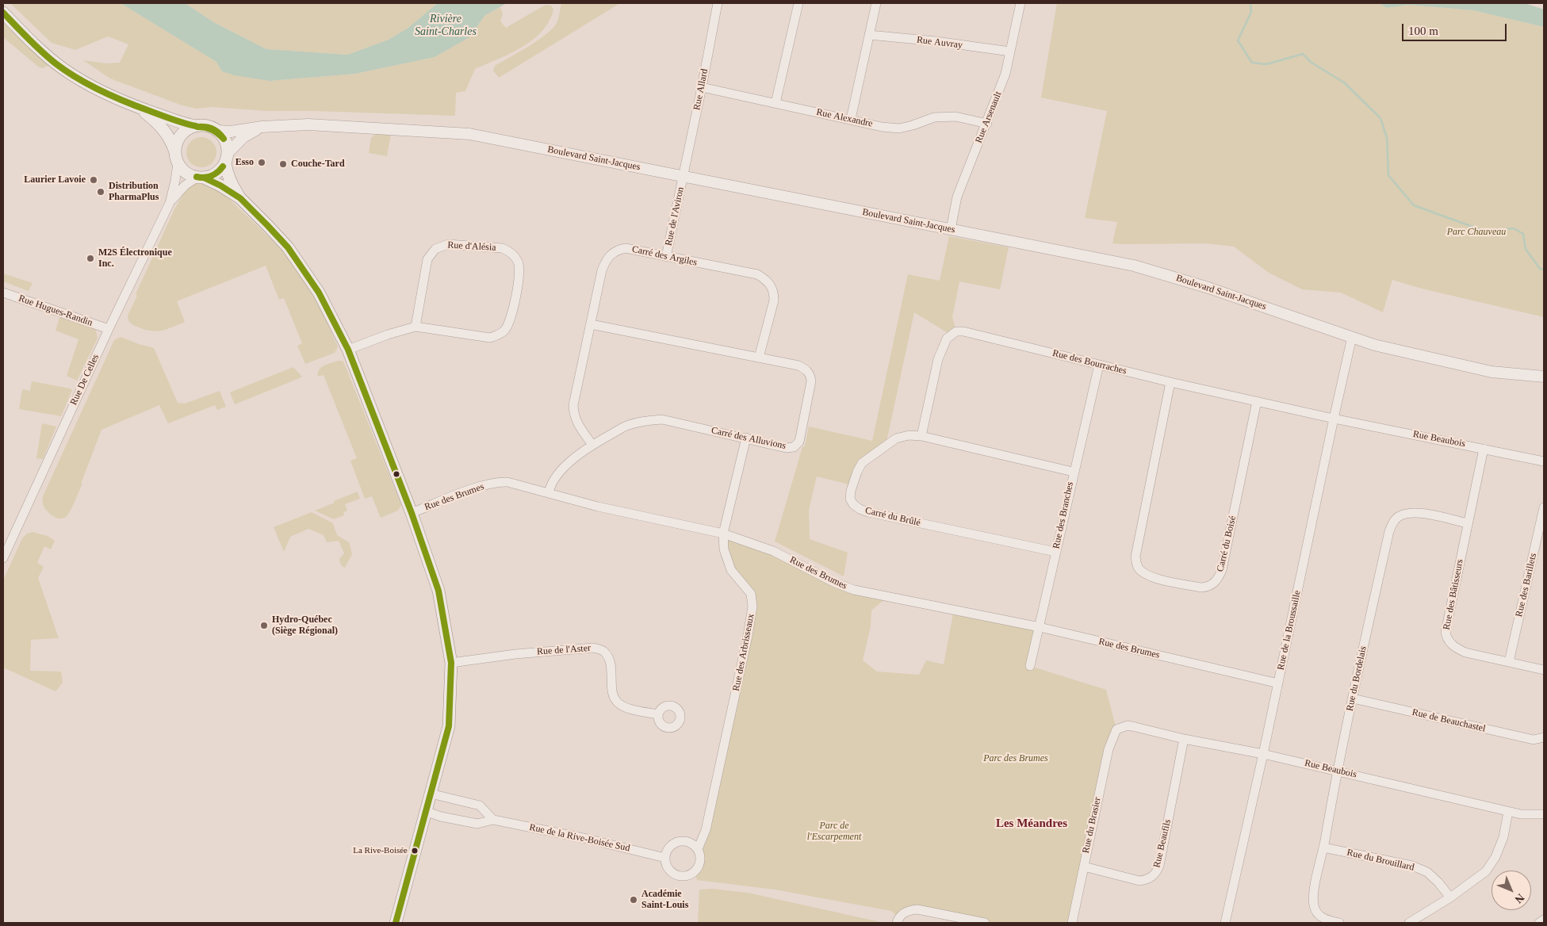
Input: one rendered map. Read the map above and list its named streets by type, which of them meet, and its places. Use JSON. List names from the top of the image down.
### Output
{
  "streets": {
    "street": [
      "Rue Auvray",
      "Rue Allard",
      "Rue Arsenault",
      "Rue Alexandre",
      "Boulevard Saint-Jacques",
      "Rue de l'Aviron",
      "Rue d'Alésia",
      "Carré des Argiles",
      "Rue Hugues-Randin",
      "Rue des Bourraches",
      "Rue De Celles",
      "Carré des Alluvions",
      "Rue Beaubois",
      "Rue des Brumes",
      "Rue des Branches",
      "Carré du Brûlé",
      "Carré du Boisé",
      "Rue des Barillets",
      "Rue des Bâtisseurs",
      "Rue de la Broussaille",
      "Rue de l'Aster",
      "Rue des Arbrisseaux",
      "Rue du Bordelais",
      "Rue de Beauchastel",
      "Rue du Brasier",
      "Rue de la Rive-Boisée Sud",
      "Rue Beaufils",
      "Rue du Brouillard"
    ]
  },
  "crossings": [
    ["Rue Auvray", "Rue Arsenault"],
    ["Rue Allard", "Rue Alexandre"],
    ["Rue Allard", "Boulevard Saint-Jacques"],
    ["Rue Allard", "Rue de l'Aviron"],
    ["Rue Arsenault", "Rue Alexandre"],
    ["Rue Arsenault", "Boulevard Saint-Jacques"],
    ["Boulevard Saint-Jacques", "Rue de l'Aviron"],
    ["Boulevard Saint-Jacques", "Rue De Celles"],
    ["Boulevard Saint-Jacques", "Rue de la Broussaille"],
    ["Rue de l'Aviron", "Carré des Argiles"],
    ["Carré des Argiles", "Carré des Alluvions"],
    ["Rue Hugues-Randin", "Rue De Celles"],
    ["Rue des Bourraches", "Rue Beaubois"],
    ["Rue des Bourraches", "Rue des Branches"],
    ["Rue des Bourraches", "Carré du Brûlé"],
    ["Rue des Bourraches", "Carré du Boisé"],
    ["Rue des Bourraches", "Rue de la Broussaille"],
    ["Carré des Alluvions", "Rue des Brumes"],
    ["Carré des Alluvions", "Rue des Arbrisseaux"],
    ["Rue Beaubois", "Rue des Bâtisseurs"],
    ["Rue Beaubois", "Rue de la Broussaille"],
    ["Rue Beaubois", "Rue du Bordelais"],
    ["Rue Beaubois", "Rue du Brasier"],
    ["Rue Beaubois", "Rue Beaufils"],
    ["Rue des Brumes", "Rue des Branches"],
    ["Rue des Brumes", "Rue de la Broussaille"],
    ["Rue des Brumes", "Rue des Arbrisseaux"],
    ["Rue des Branches", "Carré du Brûlé"],
    ["Rue des Barillets", "Rue des Bâtisseurs"],
    ["Rue des Bâtisseurs", "Rue du Bordelais"],
    ["Rue des Arbrisseaux", "Rue de la Rive-Boisée Sud"],
    ["Rue du Bordelais", "Rue de Beauchastel"],
    ["Rue du Bordelais", "Rue du Brouillard"],
    ["Rue du Brasier", "Rue Beaufils"]
  ],
  "districts": ["Les Méandres"],
  "water": ["Rivière Saint-Charles"],
  "parks": ["Parc Chauveau", "Parc des Brumes", "Parc de l'Escarpement"],
  "places": [
    "Esso",
    "Couche-Tard",
    "Laurier Lavoie",
    "Distribution PharmaPlus",
    "M2S Électronique Inc.",
    "Hydro-Québec (Siège Régional)",
    "La Rive-Boisée",
    "Académie Saint-Louis"
  ],
  "scale_bar": "100 m",
  "north": "bottom right"
}
